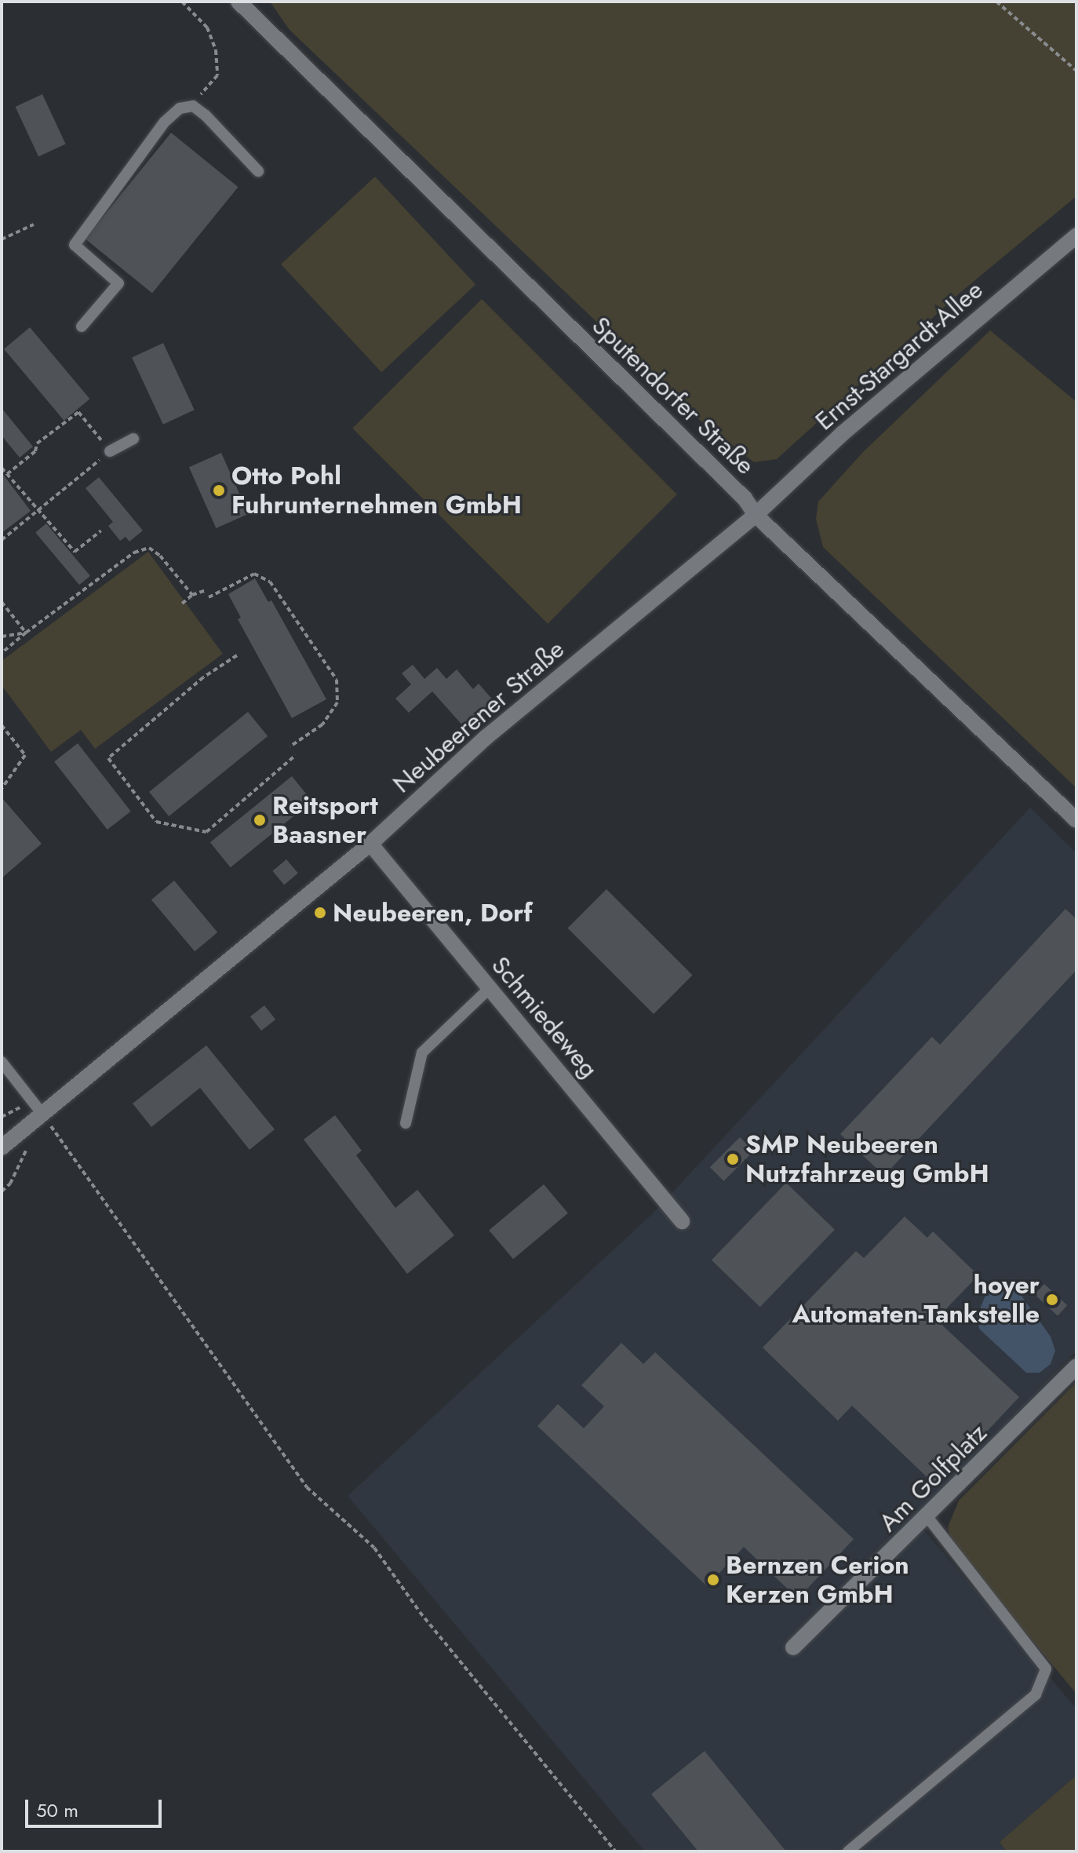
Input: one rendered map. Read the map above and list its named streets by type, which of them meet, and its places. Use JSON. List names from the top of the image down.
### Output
{
  "streets": {
    "street": [
      "Ernst-Stargardt-Allee",
      "Sputendorfer Straße",
      "Neubeerener Straße",
      "Schmiedeweg",
      "Am Golfplatz"
    ]
  },
  "crossings": [
    ["Ernst-Stargardt-Allee", "Sputendorfer Straße"],
    ["Ernst-Stargardt-Allee", "Neubeerener Straße"],
    ["Sputendorfer Straße", "Neubeerener Straße"],
    ["Neubeerener Straße", "Schmiedeweg"]
  ],
  "places": [
    "Otto Pohl Fuhrunternehmen GmbH",
    "Reitsport Baasner",
    "Neubeeren, Dorf",
    "SMP Neubeeren Nutzfahrzeug GmbH",
    "hoyer Automaten-Tankstelle",
    "Bernzen Cerion Kerzen GmbH"
  ],
  "scale_bar": "50 m"
}
